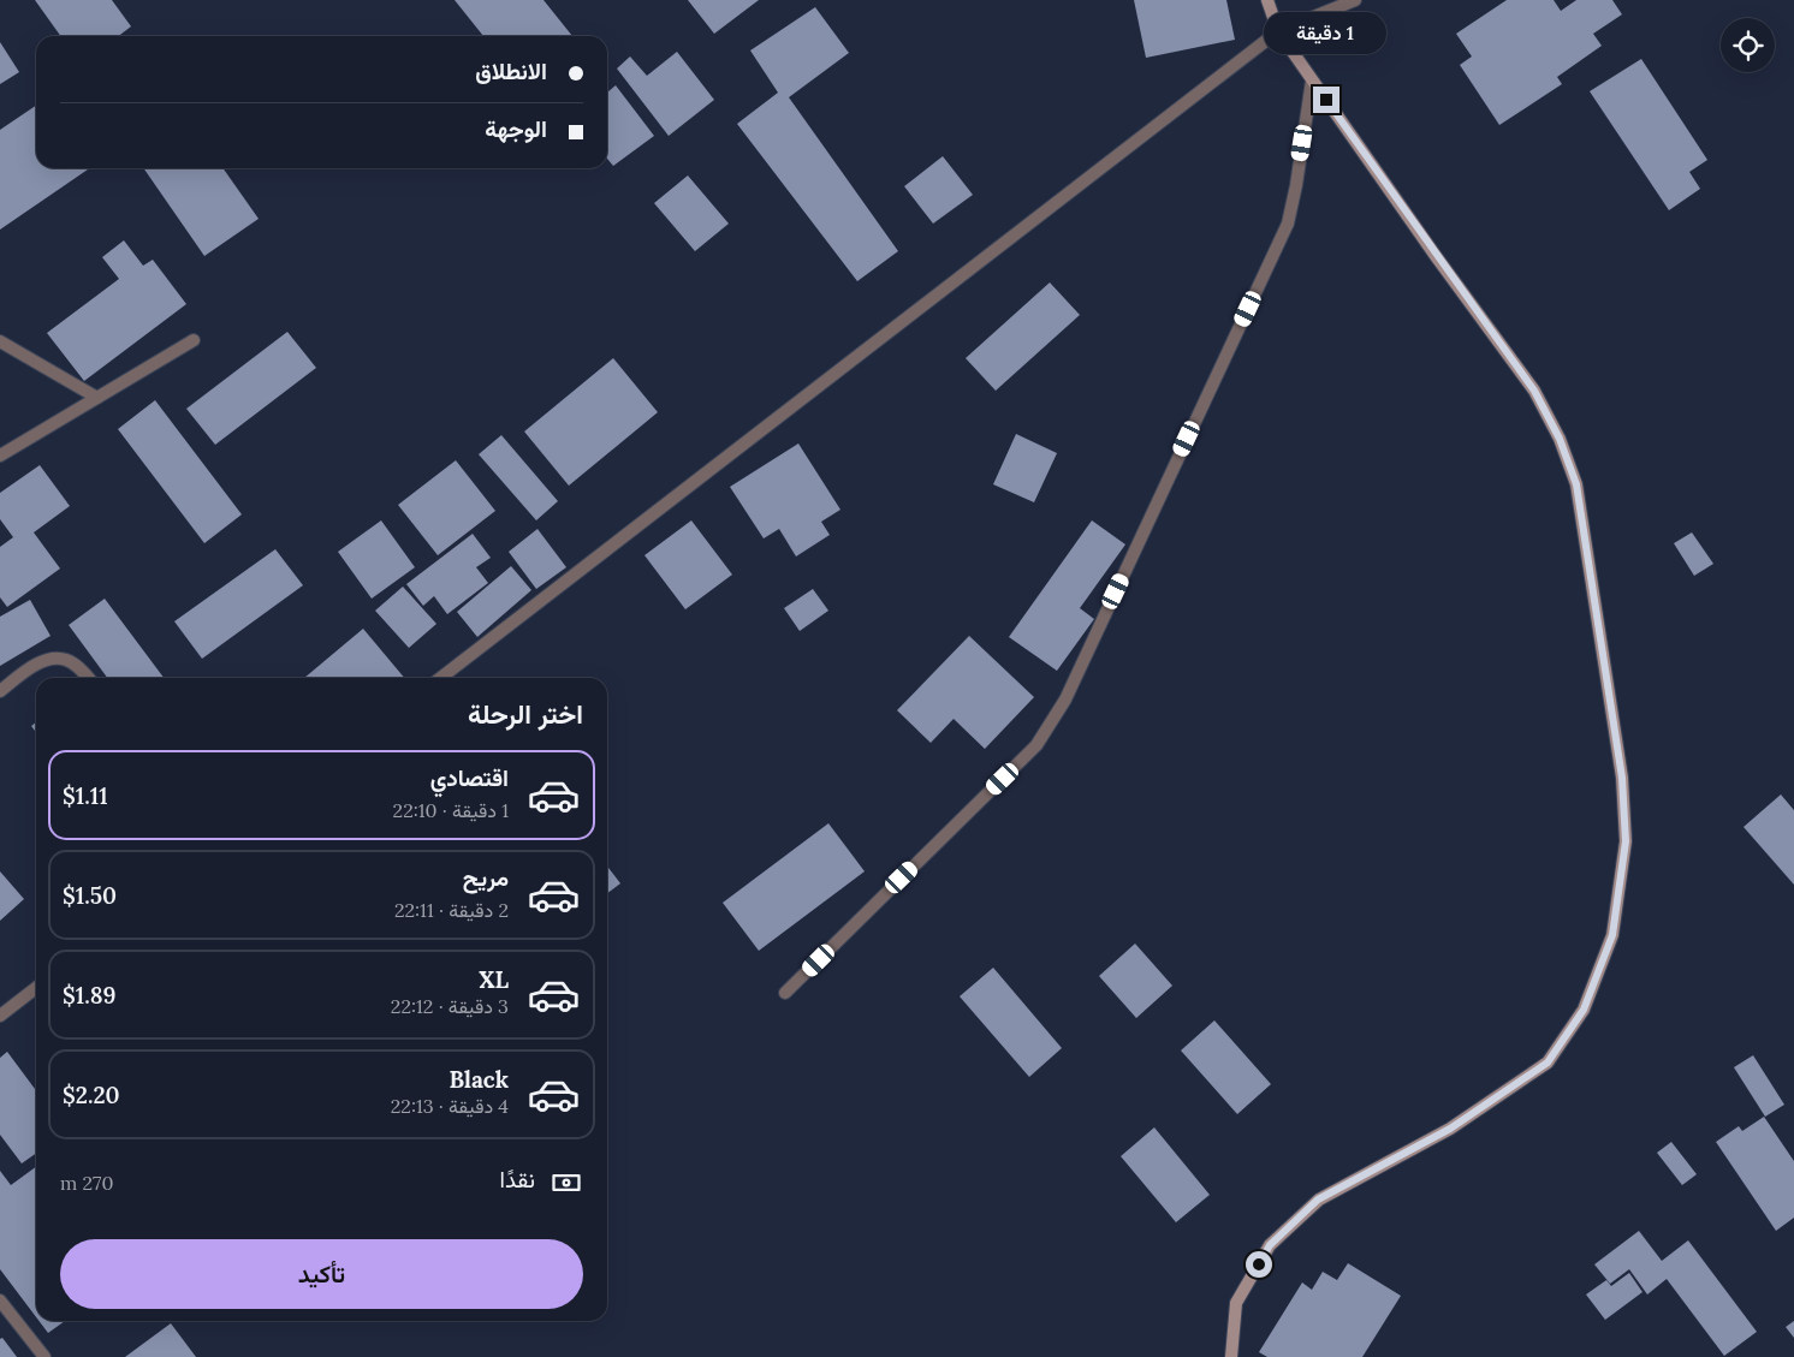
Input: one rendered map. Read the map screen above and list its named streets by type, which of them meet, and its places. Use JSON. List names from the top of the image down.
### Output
{
  "page": {
    "bubble": "1 دقيقة",
    "banner": ["الانطلاق", "الوجهة"],
    "heading": "اختر الرحلة",
    "list": [
      {
        "name": "اقتصادي",
        "note": "1 دقيقة · 22:10",
        "value": "$1.11"
      },
      {
        "name": "مريح",
        "note": "2 دقيقة · 22:11",
        "value": "$1.50"
      },
      {
        "name": "XL",
        "note": "3 دقيقة · 22:12",
        "value": "$1.89"
      },
      {
        "name": "Black",
        "note": "4 دقيقة · 22:13",
        "value": "$2.20"
      }
    ],
    "pay": ["نقدًا", "270 m"],
    "buttons": "تأكيد"
  }
}
